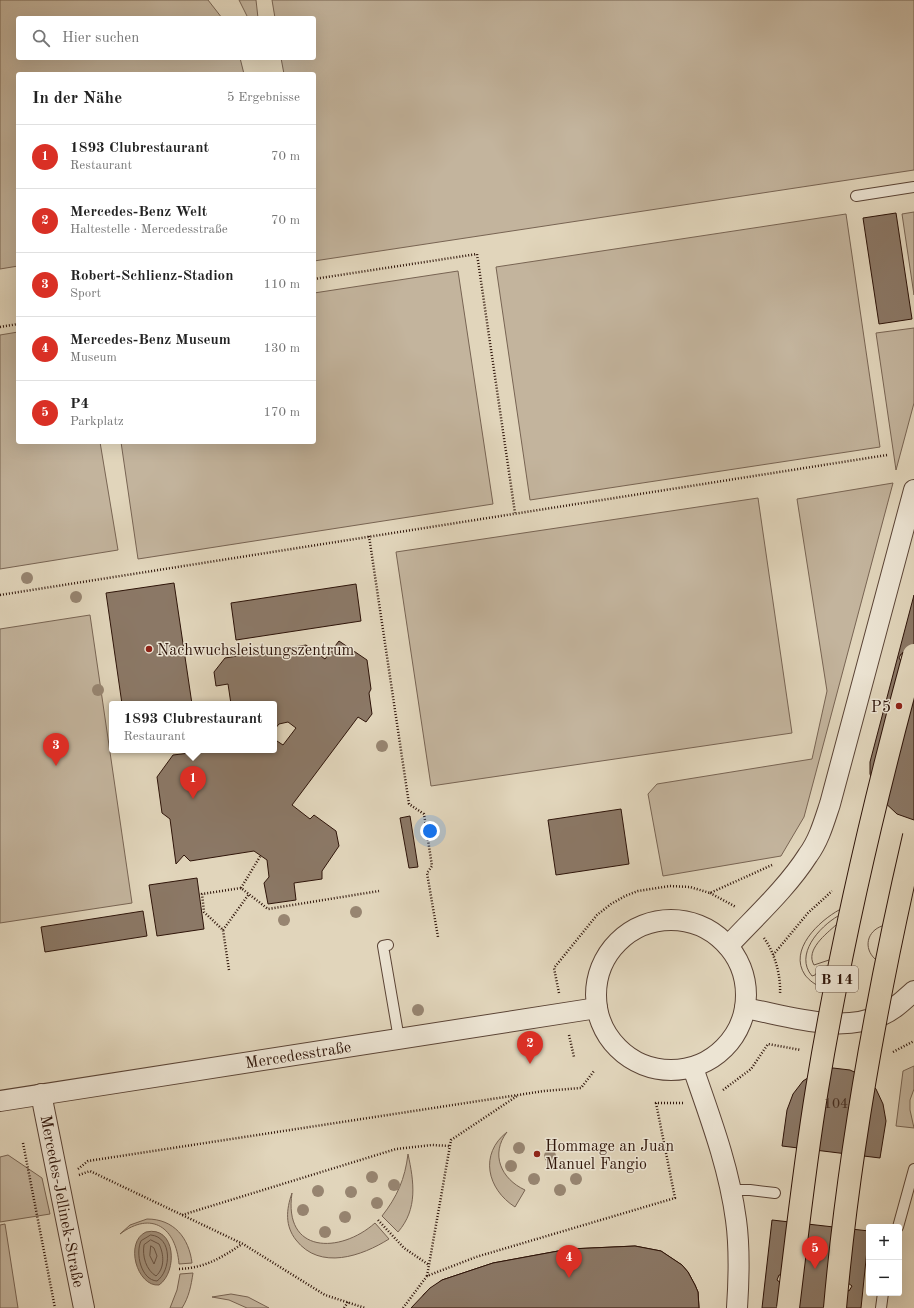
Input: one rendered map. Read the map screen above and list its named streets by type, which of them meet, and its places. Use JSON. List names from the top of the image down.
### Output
{
  "streets": {
    "highway": ["B 14"],
    "street": ["Mercedesstraße", "Mercedes-Jellinek-Straße"]
  },
  "crossings": [
    ["Mercedesstraße", "Mercedes-Jellinek-Straße"]
  ],
  "places": ["Nachwuchsleistungszentrum", "P5", "Hommage an Juan Manuel Fangio"],
  "house_numbers": ["104"],
  "page": {
    "search": "Hier suchen",
    "heading": ["In der Nähe", "5 Ergebnisse"],
    "list": [
      {
        "mark": "1",
        "name": "1893 Clubrestaurant",
        "note": "Restaurant",
        "value": "70 m"
      },
      {
        "mark": "2",
        "name": "Mercedes-Benz Welt",
        "note": "Haltestelle · Mercedesstraße",
        "value": "70 m"
      },
      {
        "mark": "3",
        "name": "Robert-Schlienz-Stadion",
        "note": "Sport",
        "value": "110 m"
      },
      {
        "mark": "4",
        "name": "Mercedes-Benz Museum",
        "note": "Museum",
        "value": "130 m"
      },
      {
        "mark": "5",
        "name": "P4",
        "note": "Parkplatz",
        "value": "170 m"
      }
    ],
    "popup": ["1893 Clubrestaurant", "Restaurant"],
    "pins": [
      "3",
      "1",
      "2",
      "5",
      "4"
    ],
    "map_buttons": ["+", "−"]
  }
}
